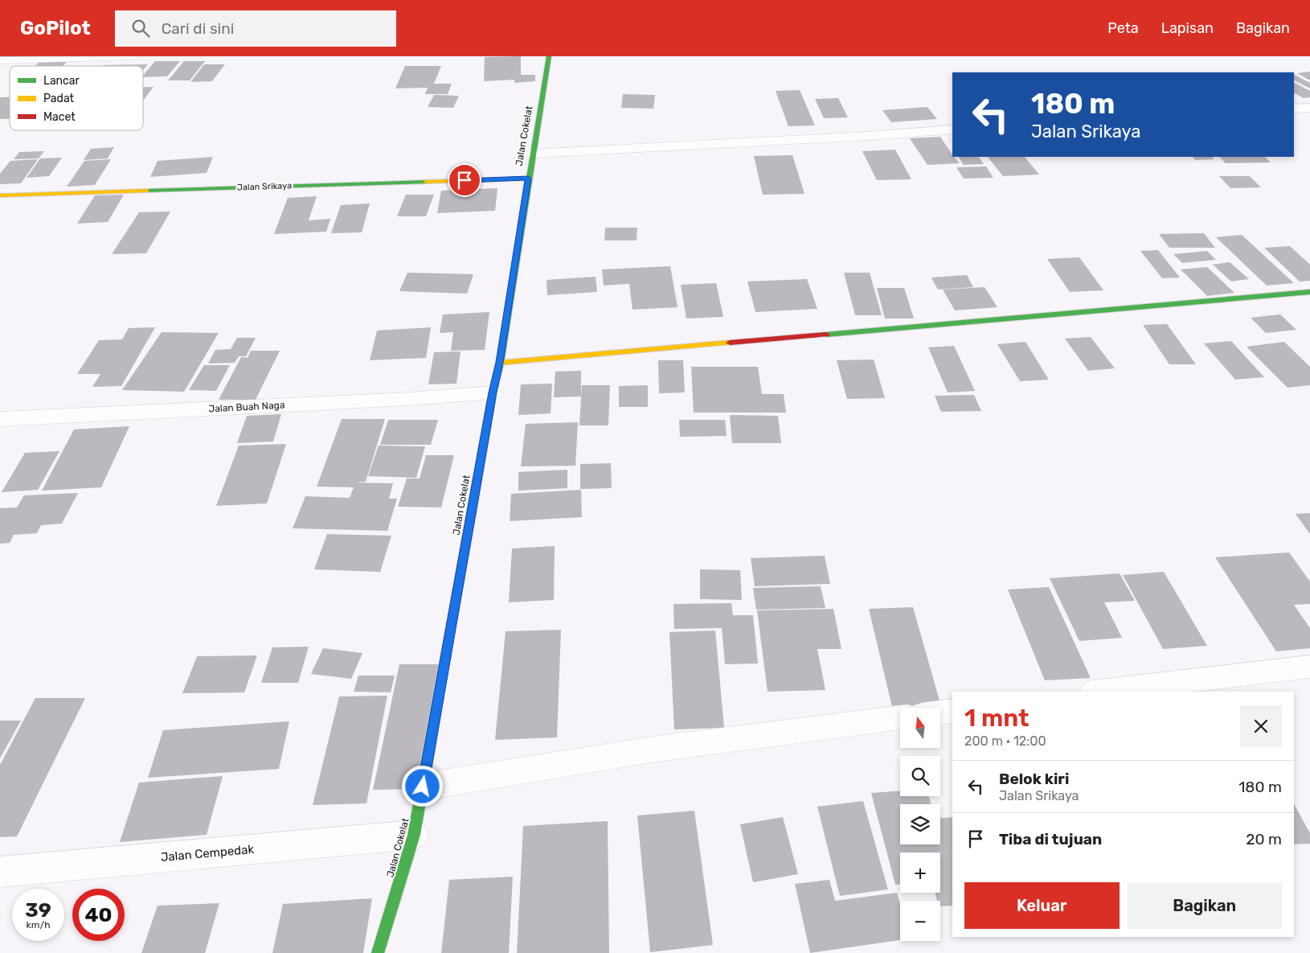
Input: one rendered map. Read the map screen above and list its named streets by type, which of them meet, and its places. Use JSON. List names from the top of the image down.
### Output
{
  "streets": {
    "street": [
      "Jalan Cokelat",
      "Jalan Srikaya",
      "Jalan Buah Naga",
      "Jalan Cempedak"
    ]
  },
  "crossings": [
    ["Jalan Cokelat", "Jalan Srikaya"],
    ["Jalan Cokelat", "Jalan Buah Naga"],
    ["Jalan Cokelat", "Jalan Cempedak"]
  ],
  "legend": ["Lancar", "Padat", "Macet"],
  "north": "top",
  "page": {
    "header": "GoPilot",
    "search": "Cari di sini",
    "nav": ["Peta", "Lapisan", "Bagikan"],
    "turn": ["180 m", "Jalan Srikaya"],
    "heading": ["1 mnt", "200 m · 12:00"],
    "map_buttons": ["+", "−"],
    "list": [
      {
        "name": "Belok kiri",
        "note": "Jalan Srikaya",
        "value": "180 m"
      },
      {
        "name": "Tiba di tujuan",
        "value": "20 m"
      }
    ],
    "buttons": ["Keluar", "Bagikan"],
    "speed": "39 km/h",
    "limit": "40"
  }
}
